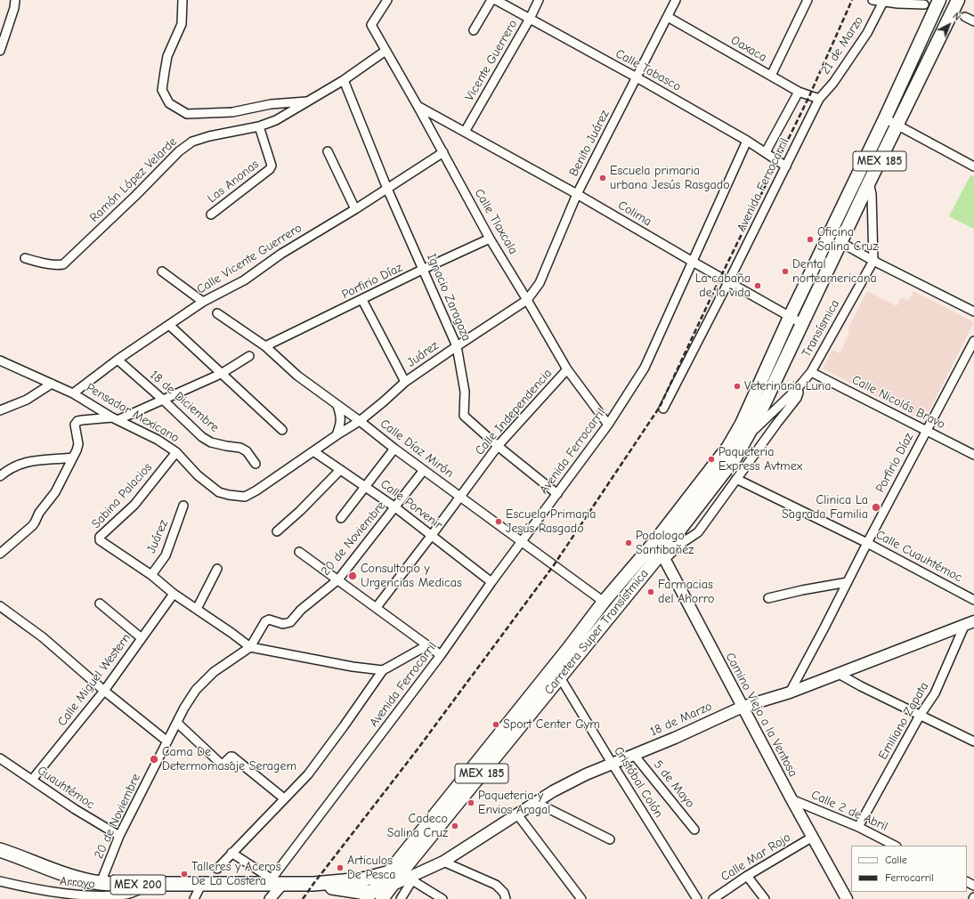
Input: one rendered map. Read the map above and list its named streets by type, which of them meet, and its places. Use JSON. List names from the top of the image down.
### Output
{
  "streets": {
    "highway": ["MEX 200"],
    "main road": [
      "MEX 185",
      "Carretera Super Transístmica",
      "Camino Viejo a la Ventosa",
      "18 de Marzo"
    ],
    "street": [
      "21 de Marzo",
      "Oaxaca",
      "Vicente Guerrero",
      "Calle Tabasco",
      "Benito Juárez",
      "Ramón López Velarde",
      "Las Anonas",
      "Avenida Ferrocarril",
      "Colima",
      "Calle Tlaxcala",
      "Calle Vicente Guerrero",
      "Porfirio Díaz",
      "Ignacio Zaragoza",
      "Transísmica",
      "Juárez",
      "18 de Diciembre",
      "Calle Nicolás Bravo",
      "Calle Independencia",
      "Pensador Mexicano",
      "Calle Díaz Mirón",
      "Sabina Palacios",
      "Calle Porvenir",
      "20 de Noviembre",
      "Calle Cuauhtémoc",
      "Calle Miguel Western",
      "Emiliano Zapata",
      "Cristóbal Colón",
      "5 de Mayo",
      "Cuauhtémoc",
      "Calle 2 de Abril",
      "Calle Mar Rojo",
      "Arroyo"
    ]
  },
  "crossings": [
    ["21 de Marzo", "Oaxaca"],
    ["21 de Marzo", "Avenida Ferrocarril"],
    ["Oaxaca", "Benito Juárez"],
    ["Oaxaca", "Avenida Ferrocarril"],
    ["Vicente Guerrero", "Calle Tabasco"],
    ["Vicente Guerrero", "Colima"],
    ["Calle Tabasco", "Benito Juárez"],
    ["Calle Tabasco", "Avenida Ferrocarril"],
    ["Benito Juárez", "Colima"],
    ["Benito Juárez", "Calle Tlaxcala"],
    ["Benito Juárez", "Juárez"],
    ["MEX 185", "Colima"],
    ["MEX 185", "Carretera Super Transístmica"],
    ["Ramón López Velarde", "Las Anonas"],
    ["Ramón López Velarde", "Calle Tlaxcala"],
    ["Ramón López Velarde", "Ignacio Zaragoza"],
    ["Avenida Ferrocarril", "Colima"],
    ["Avenida Ferrocarril", "Calle Tlaxcala"],
    ["Avenida Ferrocarril", "Ignacio Zaragoza"],
    ["Avenida Ferrocarril", "Calle Díaz Mirón"],
    ["Avenida Ferrocarril", "Calle Porvenir"],
    ["Avenida Ferrocarril", "MEX 200"],
    ["Colima", "Calle Tlaxcala"],
    ["Colima", "Carretera Super Transístmica"],
    ["Calle Tlaxcala", "Calle Vicente Guerrero"],
    ["Calle Tlaxcala", "Porfirio Díaz"],
    ["Calle Tlaxcala", "Juárez"],
    ["Calle Tlaxcala", "Calle Independencia"],
    ["Calle Vicente Guerrero", "Ignacio Zaragoza"],
    ["Calle Vicente Guerrero", "18 de Diciembre"],
    ["Calle Vicente Guerrero", "Pensador Mexicano"],
    ["Porfirio Díaz", "Ignacio Zaragoza"],
    ["Porfirio Díaz", "Calle Nicolás Bravo"],
    ["Porfirio Díaz", "Calle Díaz Mirón"],
    ["Porfirio Díaz", "Calle Cuauhtémoc"],
    ["Porfirio Díaz", "18 de Marzo"],
    ["Ignacio Zaragoza", "Juárez"],
    ["Ignacio Zaragoza", "Calle Independencia"],
    ["Transísmica", "Calle Nicolás Bravo"],
    ["Transísmica", "Calle Cuauhtémoc"],
    ["Transísmica", "Carretera Super Transístmica"],
    ["Transísmica", "Camino Viejo a la Ventosa"],
    ["Juárez", "Pensador Mexicano"],
    ["Juárez", "Calle Díaz Mirón"],
    ["Juárez", "Sabina Palacios"],
    ["Juárez", "Calle Porvenir"],
    ["Calle Independencia", "Calle Díaz Mirón"],
    ["Calle Independencia", "Calle Porvenir"],
    ["Pensador Mexicano", "Sabina Palacios"],
    ["Calle Díaz Mirón", "20 de Noviembre"],
    ["Calle Díaz Mirón", "Carretera Super Transístmica"],
    ["Calle Porvenir", "20 de Noviembre"],
    ["20 de Noviembre", "Cuauhtémoc"],
    ["20 de Noviembre", "MEX 200"],
    ["Carretera Super Transístmica", "Camino Viejo a la Ventosa"],
    ["Carretera Super Transístmica", "18 de Marzo"],
    ["Carretera Super Transístmica", "Cristóbal Colón"],
    ["Carretera Super Transístmica", "MEX 200"],
    ["Calle Miguel Western", "Cuauhtémoc"],
    ["Camino Viejo a la Ventosa", "18 de Marzo"],
    ["Camino Viejo a la Ventosa", "Calle 2 de Abril"],
    ["Camino Viejo a la Ventosa", "Calle Mar Rojo"],
    ["18 de Marzo", "Emiliano Zapata"],
    ["18 de Marzo", "Cristóbal Colón"],
    ["18 de Marzo", "5 de Mayo"],
    ["18 de Marzo", "MEX 200"],
    ["Emiliano Zapata", "Calle 2 de Abril"],
    ["Arroyo", "MEX 200"]
  ],
  "places": [
    "Escuela primaria urbana Jesús Rasgado",
    "Oficina Salina Cruz",
    "Dental norteamericana",
    "La cabaña de la vida",
    "Veterinaria Luna",
    "Paqueteria Express Avtmex",
    "Clinica La Sagrada Familia",
    "Escuela Primaria Jesús Rasgado",
    "Podologo Santibañez",
    "Consultorio y Urgencias Medicas",
    "Farmacias del Ahorro",
    "Sport Center Gym",
    "Cama De Determomasaje Seragem",
    "Paqueteria y Envios Aragal",
    "Cadeco Salina Cruz",
    "Articulos De Pesca",
    "Talleres y Aceros De La Costera"
  ],
  "legend": ["Calle", "Ferrocarril"],
  "north": "top right"
}
